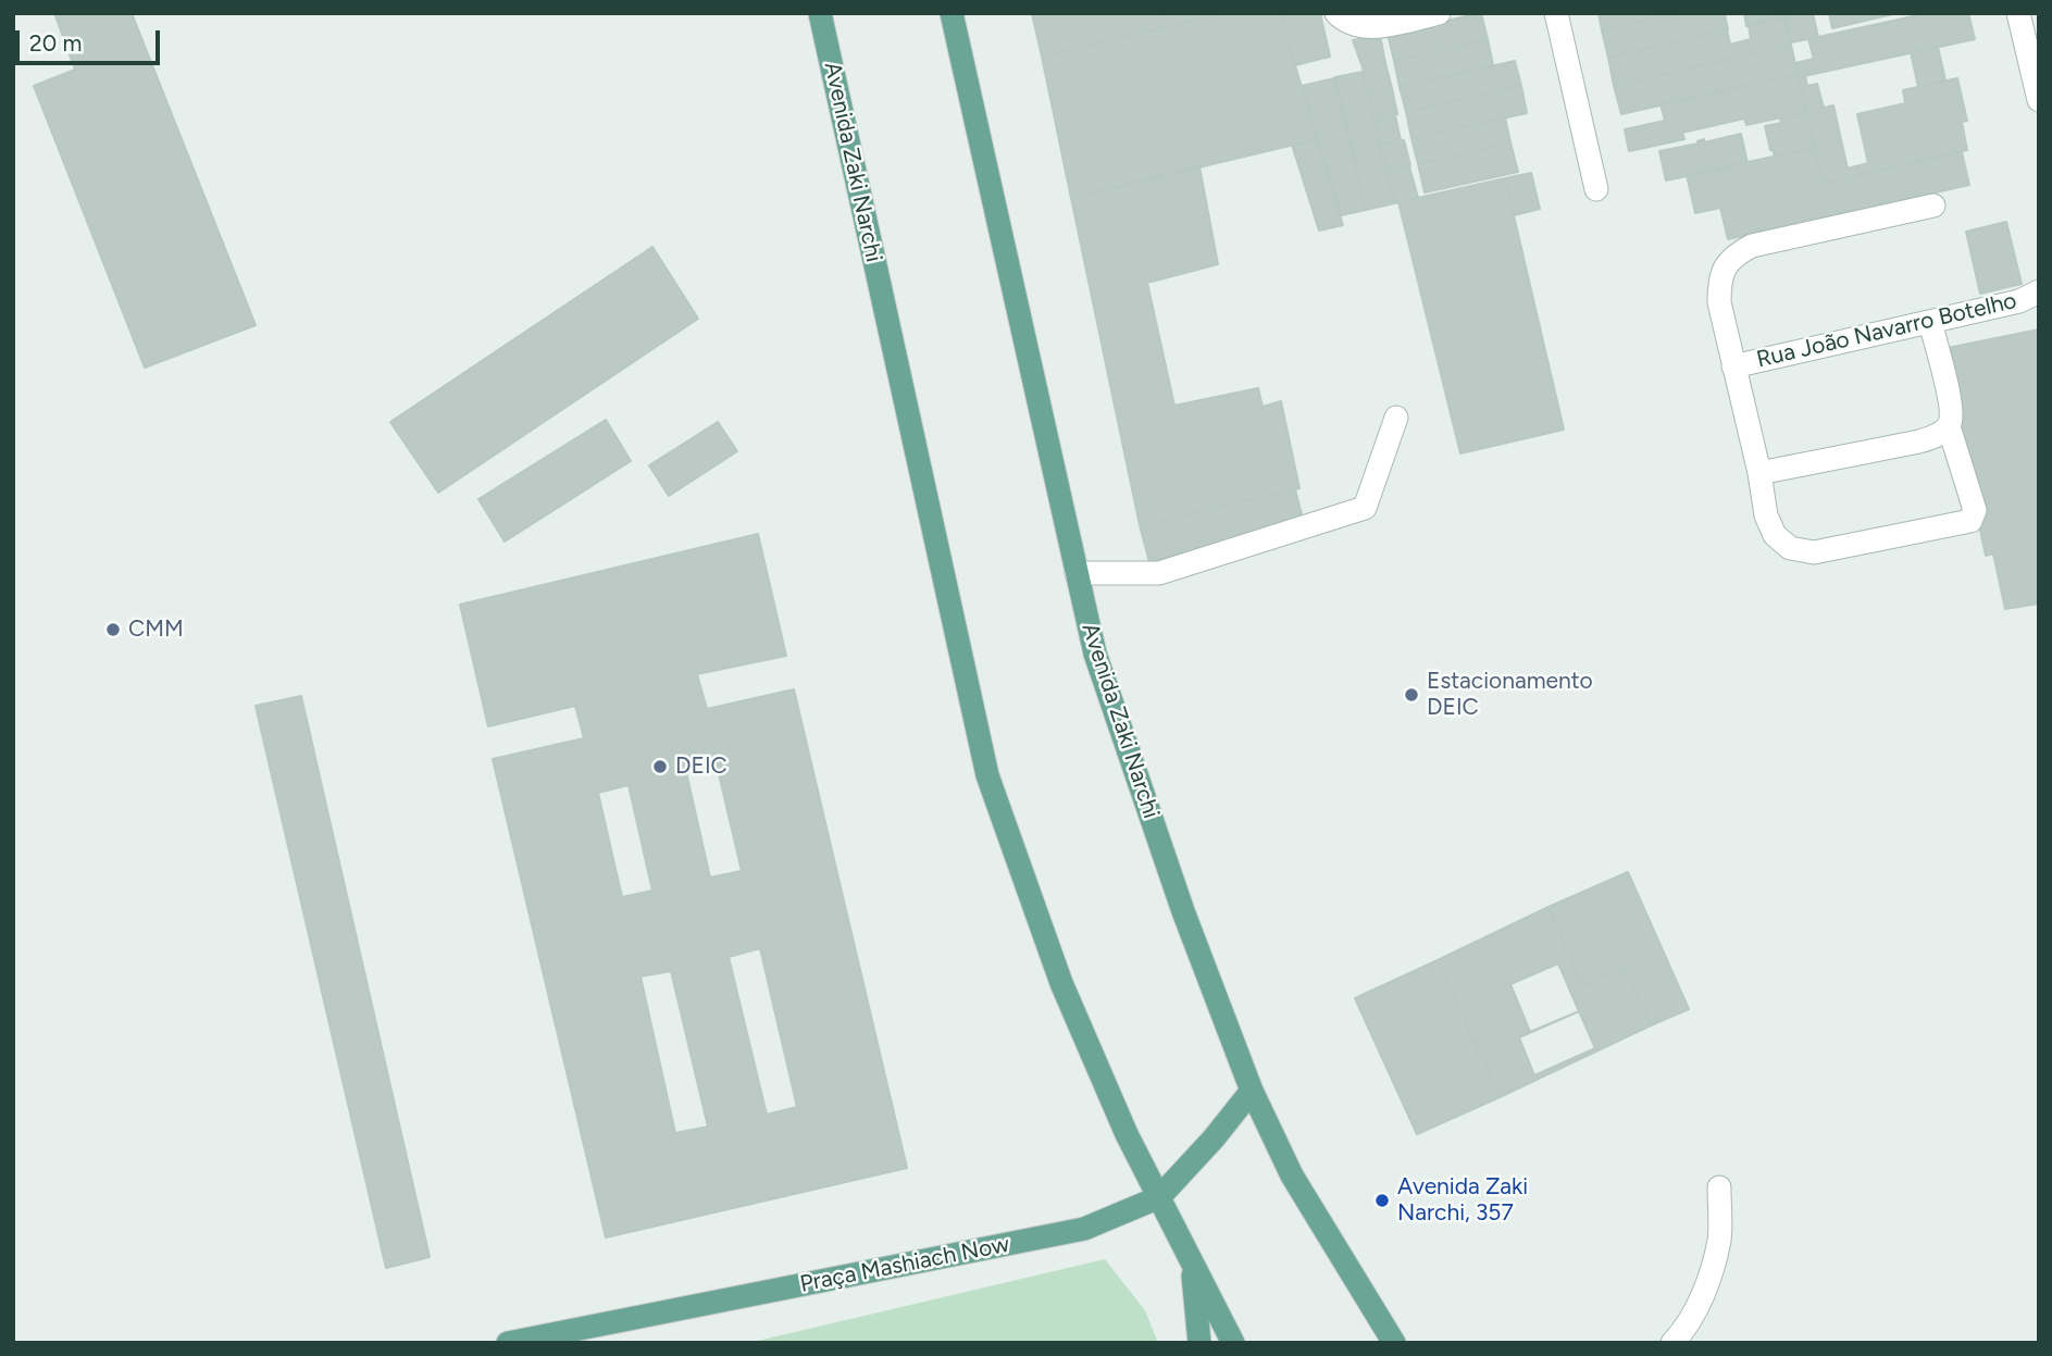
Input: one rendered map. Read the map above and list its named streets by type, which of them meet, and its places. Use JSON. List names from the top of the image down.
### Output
{
  "streets": {
    "main road": ["Avenida Zaki Narchi", "Praça Mashiach Now"],
    "street": ["Rua João Navarro Botelho"]
  },
  "crossings": [
    ["Avenida Zaki Narchi", "Praça Mashiach Now"]
  ],
  "places": [
    "CMM",
    "Estacionamento DEIC",
    "DEIC",
    "Avenida Zaki Narchi, 357"
  ],
  "scale_bar": "20 m"
}
